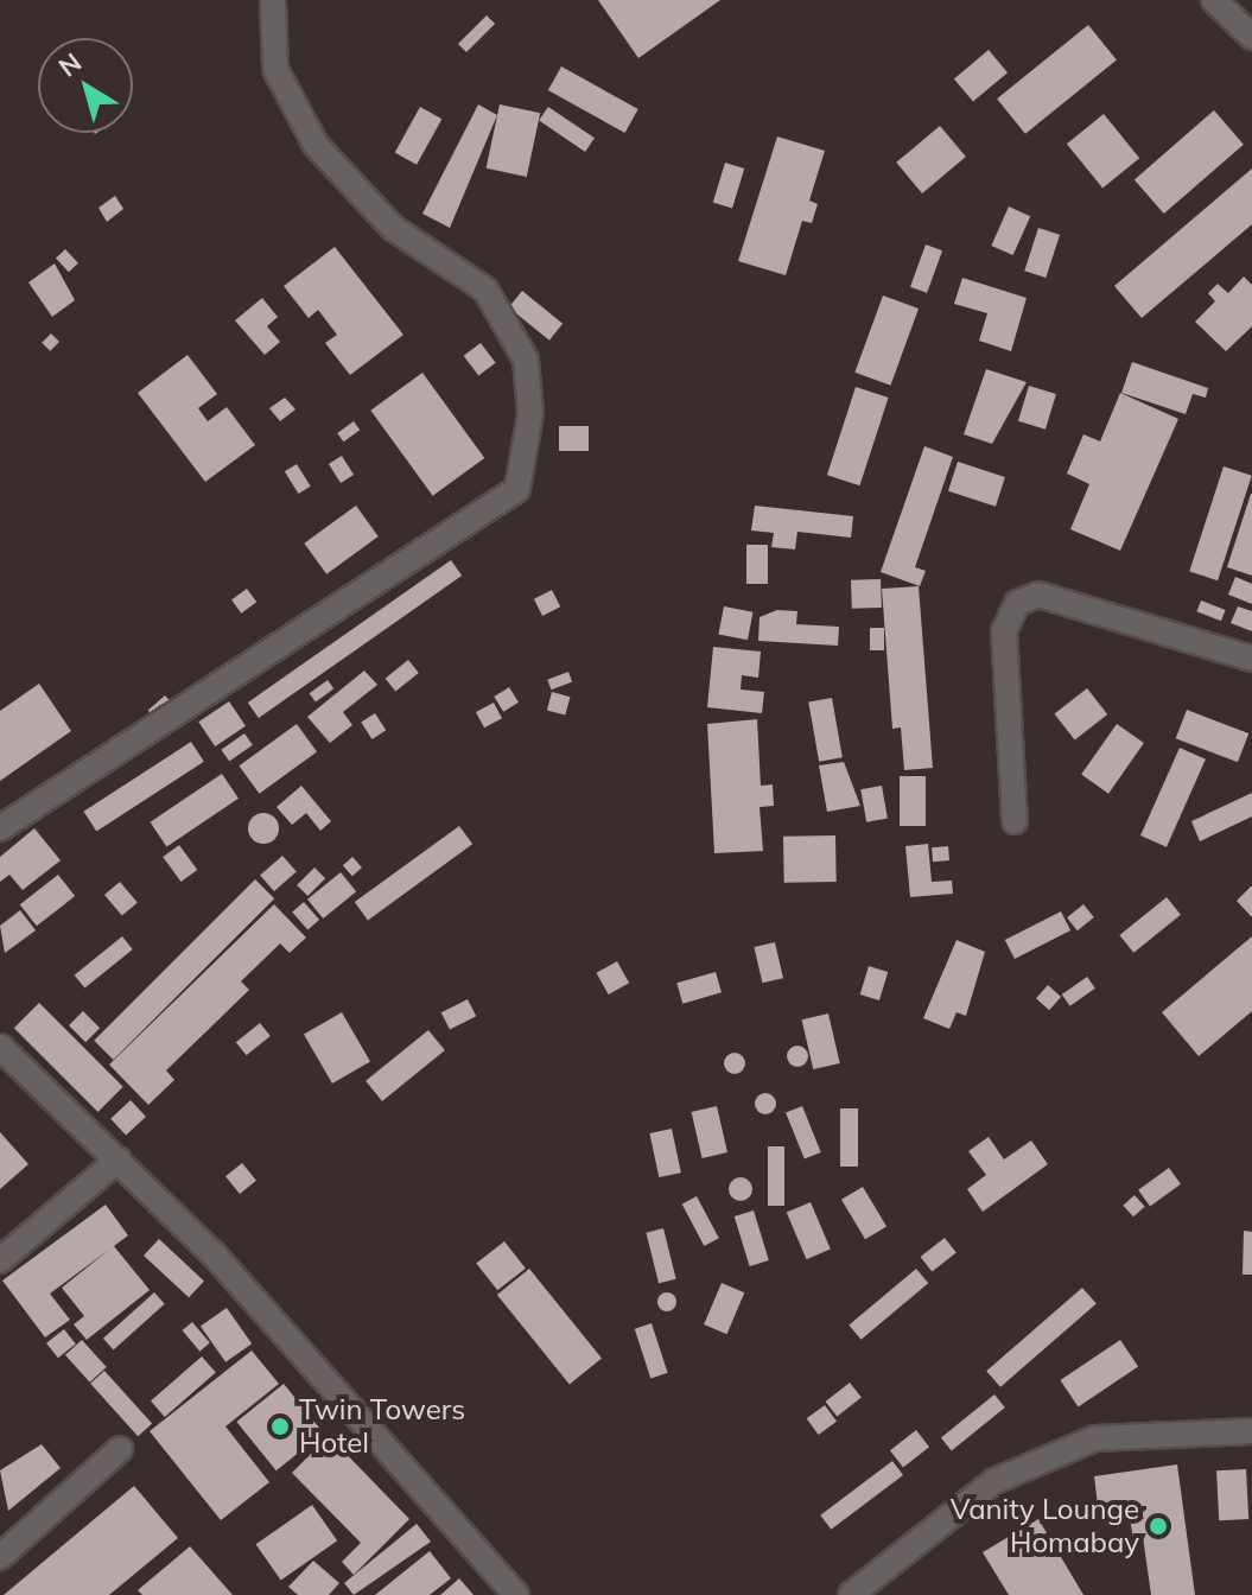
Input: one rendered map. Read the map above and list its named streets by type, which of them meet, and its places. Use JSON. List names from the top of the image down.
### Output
{
  "places": ["Twin Towers Hotel", "Vanity Lounge Homabay"],
  "north": "top left"
}
